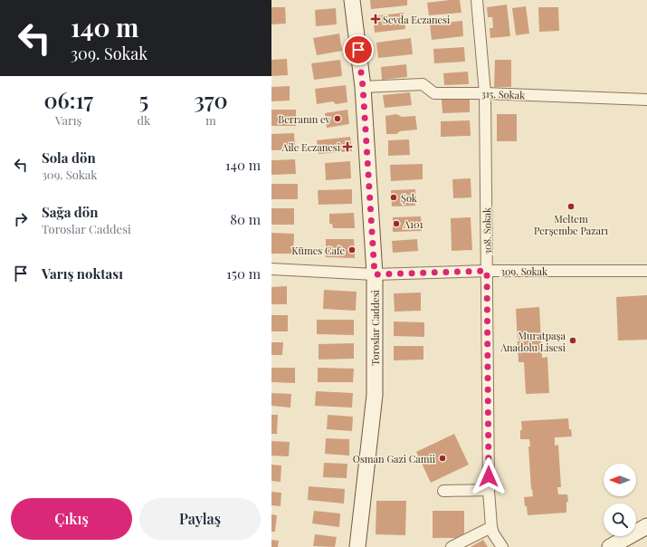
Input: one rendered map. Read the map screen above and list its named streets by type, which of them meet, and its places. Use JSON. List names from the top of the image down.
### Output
{
  "streets": {
    "main road": ["Toroslar Caddesi"],
    "street": ["315. Sokak", "308. Sokak", "309. Sokak"]
  },
  "crossings": [
    ["315. Sokak", "308. Sokak"],
    ["315. Sokak", "Toroslar Caddesi"],
    ["308. Sokak", "309. Sokak"],
    ["309. Sokak", "Toroslar Caddesi"]
  ],
  "places": {
    "health": ["Sevda Eczanesi", "Aile Eczanesi"],
    "other": [
      "Berranın ev",
      "Şok",
      "Meltem Perşembe Pazarı",
      "A101",
      "Kümes Cafe",
      "Muratpaşa Anadolu Lisesi",
      "Osman Gazi Camii"
    ]
  },
  "north": "left",
  "page": {
    "turn": ["140 m", "309. Sokak"],
    "eta": [
      "06:17",
      "Varış",
      "5",
      "dk",
      "370",
      "m"
    ],
    "list": [
      {
        "name": "Sola dön",
        "note": "309. Sokak",
        "value": "140 m"
      },
      {
        "name": "Sağa dön",
        "note": "Toroslar Caddesi",
        "value": "80 m"
      },
      {
        "name": "Varış noktası",
        "value": "150 m"
      }
    ],
    "buttons": ["Çıkış", "Paylaş"]
  }
}
